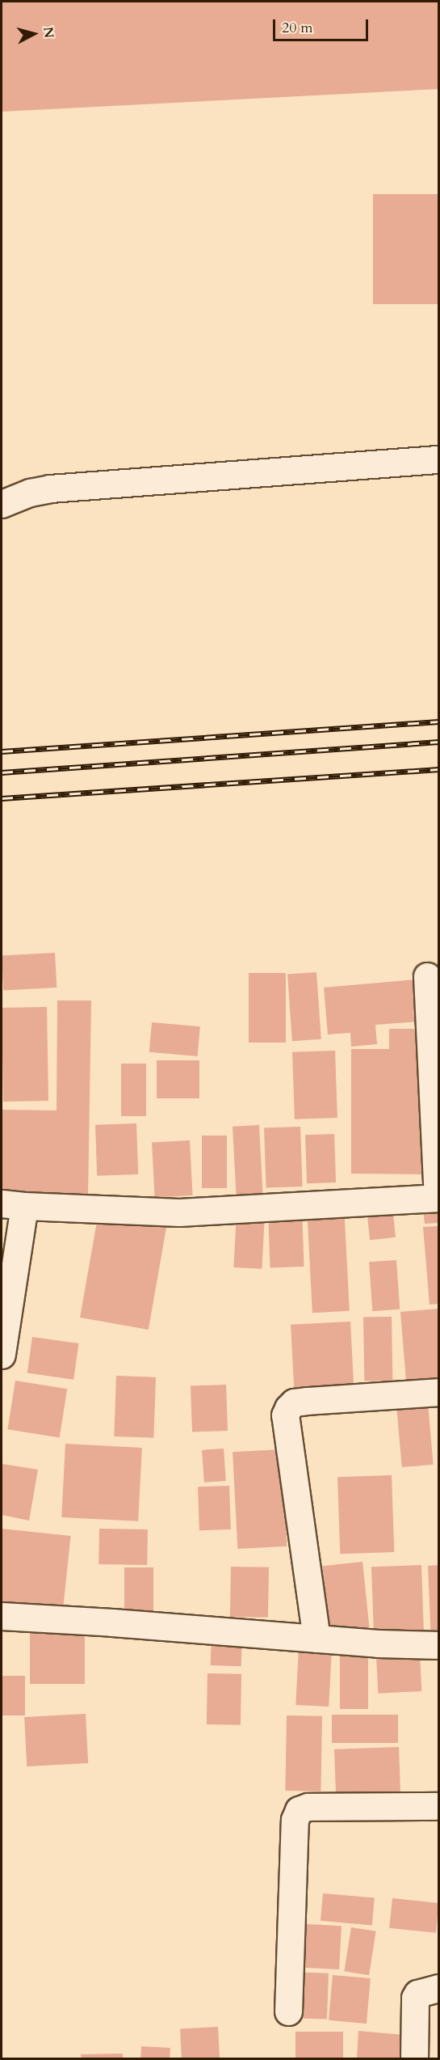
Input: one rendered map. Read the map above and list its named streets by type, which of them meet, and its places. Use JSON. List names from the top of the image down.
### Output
{
  "scale_bar": "20 m",
  "north": "right"
}
